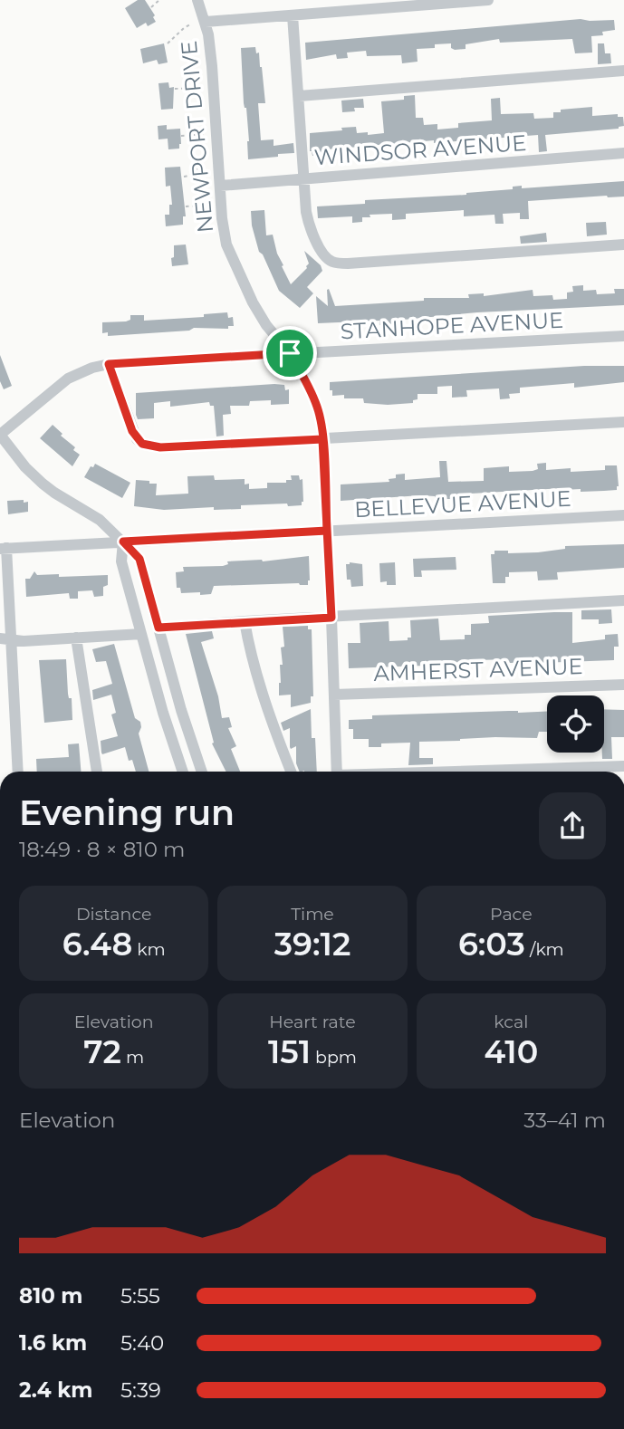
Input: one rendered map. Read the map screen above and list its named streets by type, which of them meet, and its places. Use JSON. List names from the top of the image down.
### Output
{
  "streets": {
    "street": [
      "NEWPORT DRIVE",
      "WINDSOR AVENUE",
      "STANHOPE AVENUE",
      "BELLEVUE AVENUE",
      "AMHERST AVENUE"
    ]
  },
  "crossings": [
    ["NEWPORT DRIVE", "WINDSOR AVENUE"],
    ["NEWPORT DRIVE", "STANHOPE AVENUE"],
    ["NEWPORT DRIVE", "BELLEVUE AVENUE"],
    ["NEWPORT DRIVE", "AMHERST AVENUE"]
  ],
  "page": {
    "heading": ["Evening run", "18:49 · 8 × 810 m"],
    "stats": [
      ["Distance", "6.48 km"],
      ["Time", "39:12"],
      ["Pace", "6:03 /km"],
      ["Elevation", "72 m"],
      ["Heart rate", "151 bpm"],
      ["kcal", "410"]
    ],
    "chart": ["Elevation", "33–41 m"],
    "list": [
      {
        "name": "810 m",
        "note": "5:55"
      },
      {
        "name": "1.6 km",
        "note": "5:40"
      },
      {
        "name": "2.4 km",
        "note": "5:39"
      }
    ]
  }
}
